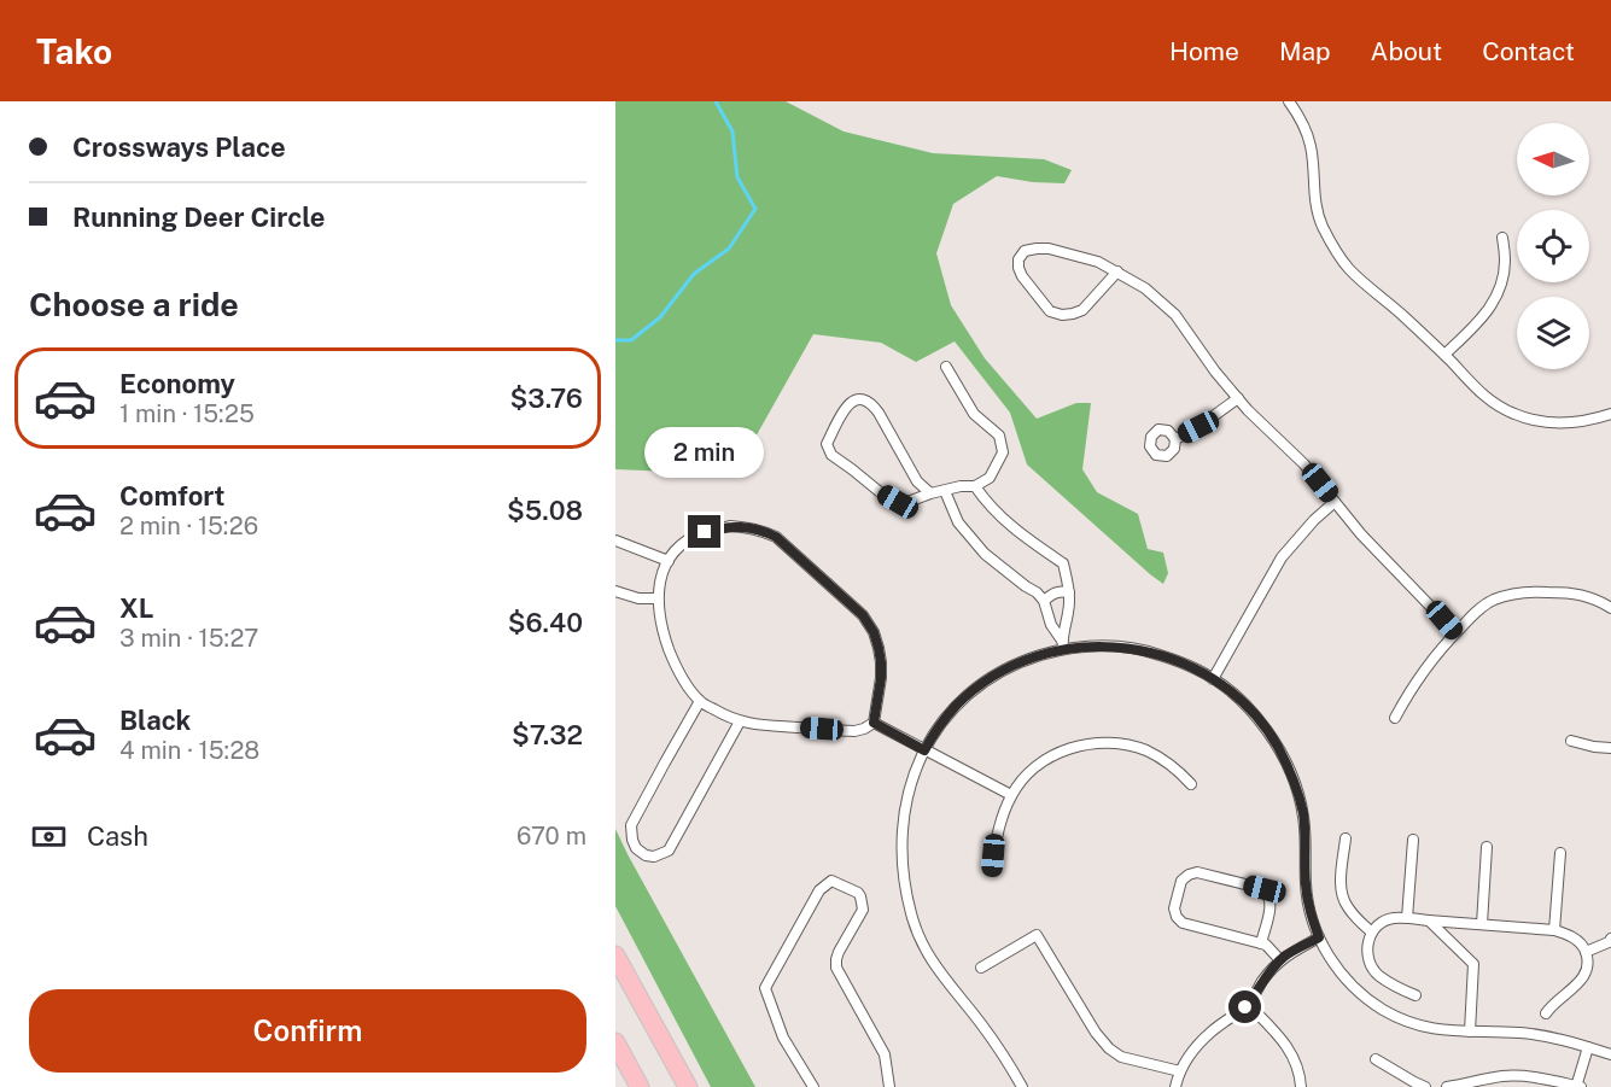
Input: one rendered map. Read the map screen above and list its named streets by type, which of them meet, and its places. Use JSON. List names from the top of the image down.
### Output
{
  "north": "left",
  "page": {
    "header": "Tako",
    "nav": [
      "Home",
      "Map",
      "About",
      "Contact"
    ],
    "banner": ["Crossways Place", "Running Deer Circle"],
    "heading": "Choose a ride",
    "list": [
      {
        "name": "Economy",
        "note": "1 min · 15:25",
        "value": "$3.76"
      },
      {
        "name": "Comfort",
        "note": "2 min · 15:26",
        "value": "$5.08"
      },
      {
        "name": "XL",
        "note": "3 min · 15:27",
        "value": "$6.40"
      },
      {
        "name": "Black",
        "note": "4 min · 15:28",
        "value": "$7.32"
      }
    ],
    "bubble": "2 min",
    "pay": ["Cash", "670 m"],
    "buttons": "Confirm"
  }
}
